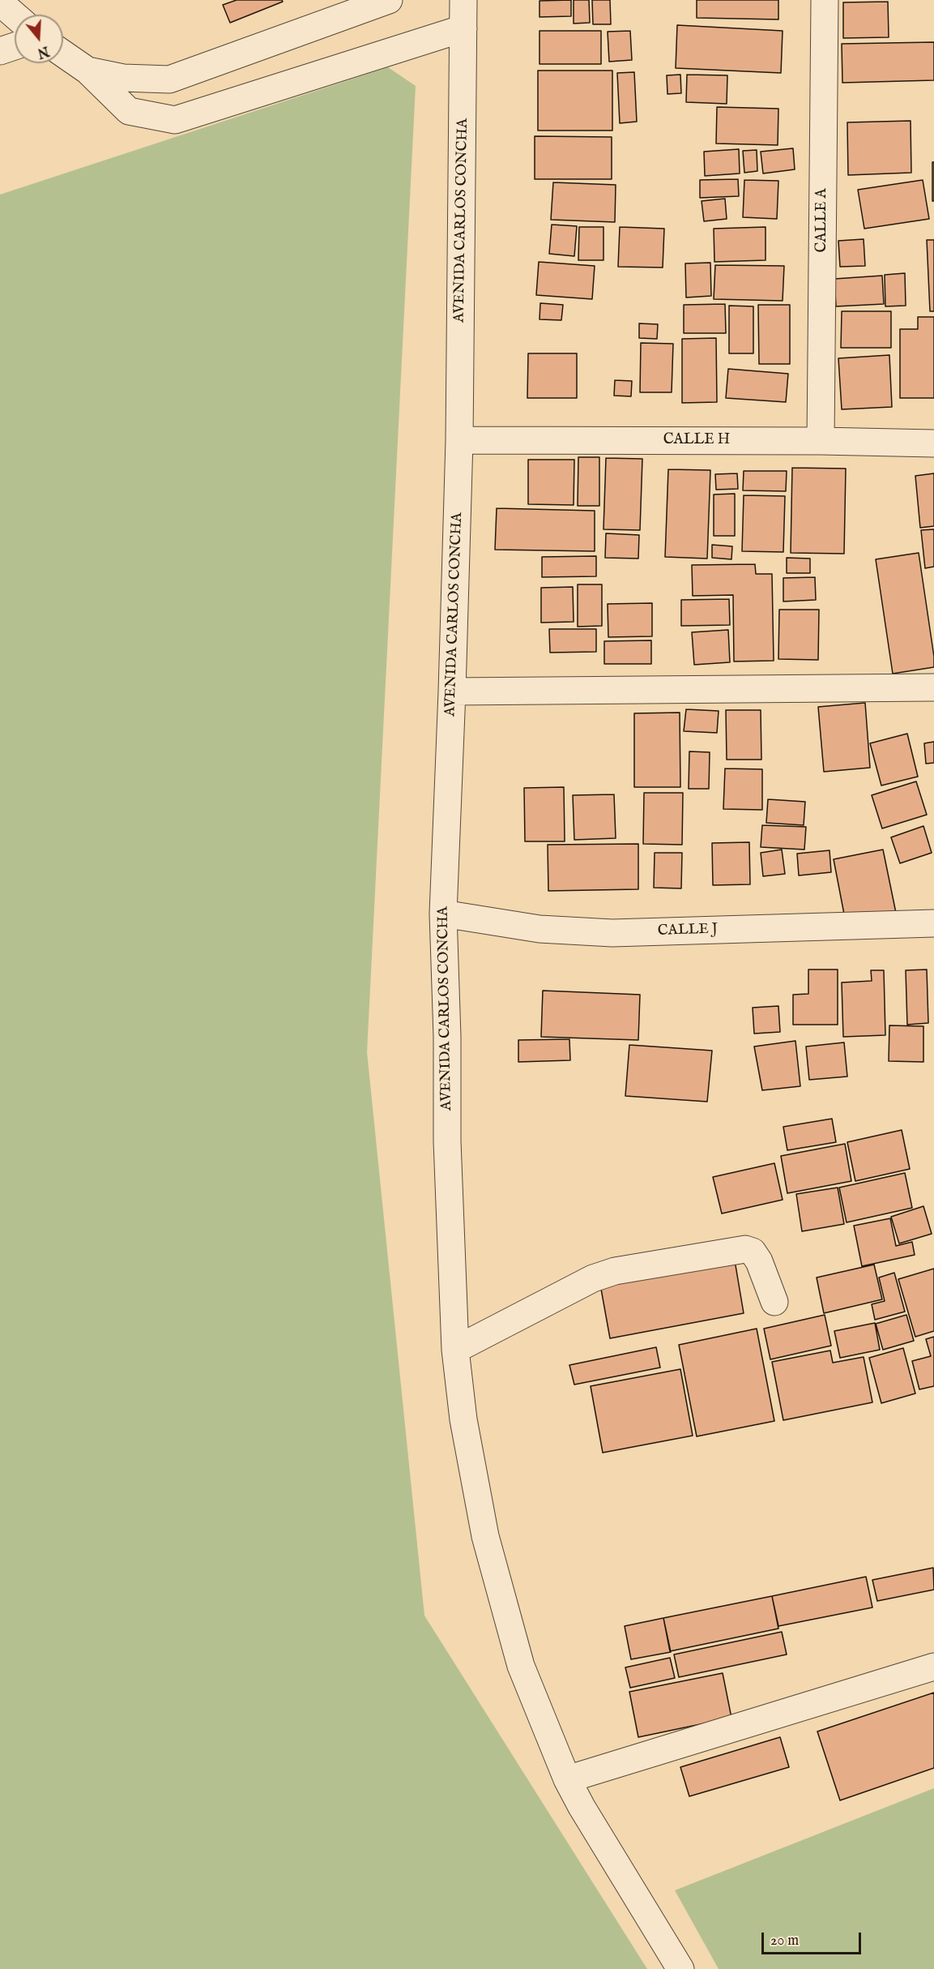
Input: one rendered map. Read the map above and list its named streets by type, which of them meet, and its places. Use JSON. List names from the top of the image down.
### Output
{
  "streets": {
    "street": [
      "AVENIDA CARLOS CONCHA",
      "CALLE A",
      "CALLE H",
      "CALLE J"
    ]
  },
  "crossings": [
    ["AVENIDA CARLOS CONCHA", "CALLE H"],
    ["AVENIDA CARLOS CONCHA", "CALLE J"],
    ["CALLE A", "CALLE H"]
  ],
  "scale_bar": "20 m",
  "north": "bottom"
}
